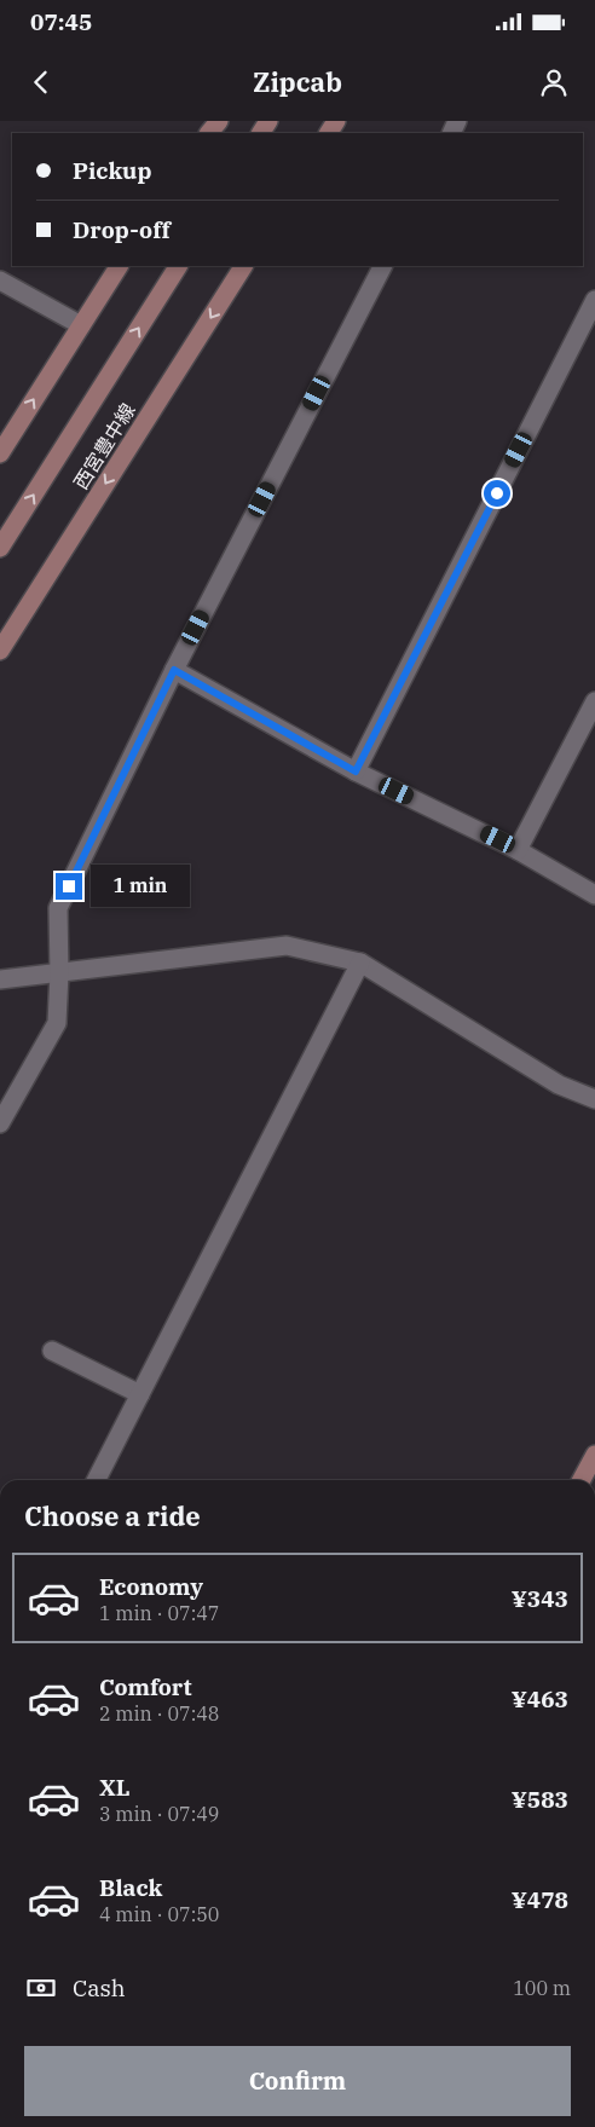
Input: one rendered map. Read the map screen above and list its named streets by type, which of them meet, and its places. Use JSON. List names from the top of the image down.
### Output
{
  "streets": {
    "main road": ["西宮豊中線"]
  },
  "page": {
    "status": "07:45",
    "header": "Zipcab",
    "banner": ["Pickup", "Drop-off"],
    "bubble": "1 min",
    "heading": "Choose a ride",
    "list": [
      {
        "name": "Economy",
        "note": "1 min · 07:47",
        "value": "¥343"
      },
      {
        "name": "Comfort",
        "note": "2 min · 07:48",
        "value": "¥463"
      },
      {
        "name": "XL",
        "note": "3 min · 07:49",
        "value": "¥583"
      },
      {
        "name": "Black",
        "note": "4 min · 07:50",
        "value": "¥478"
      }
    ],
    "pay": ["Cash", "100 m"],
    "buttons": "Confirm"
  }
}
